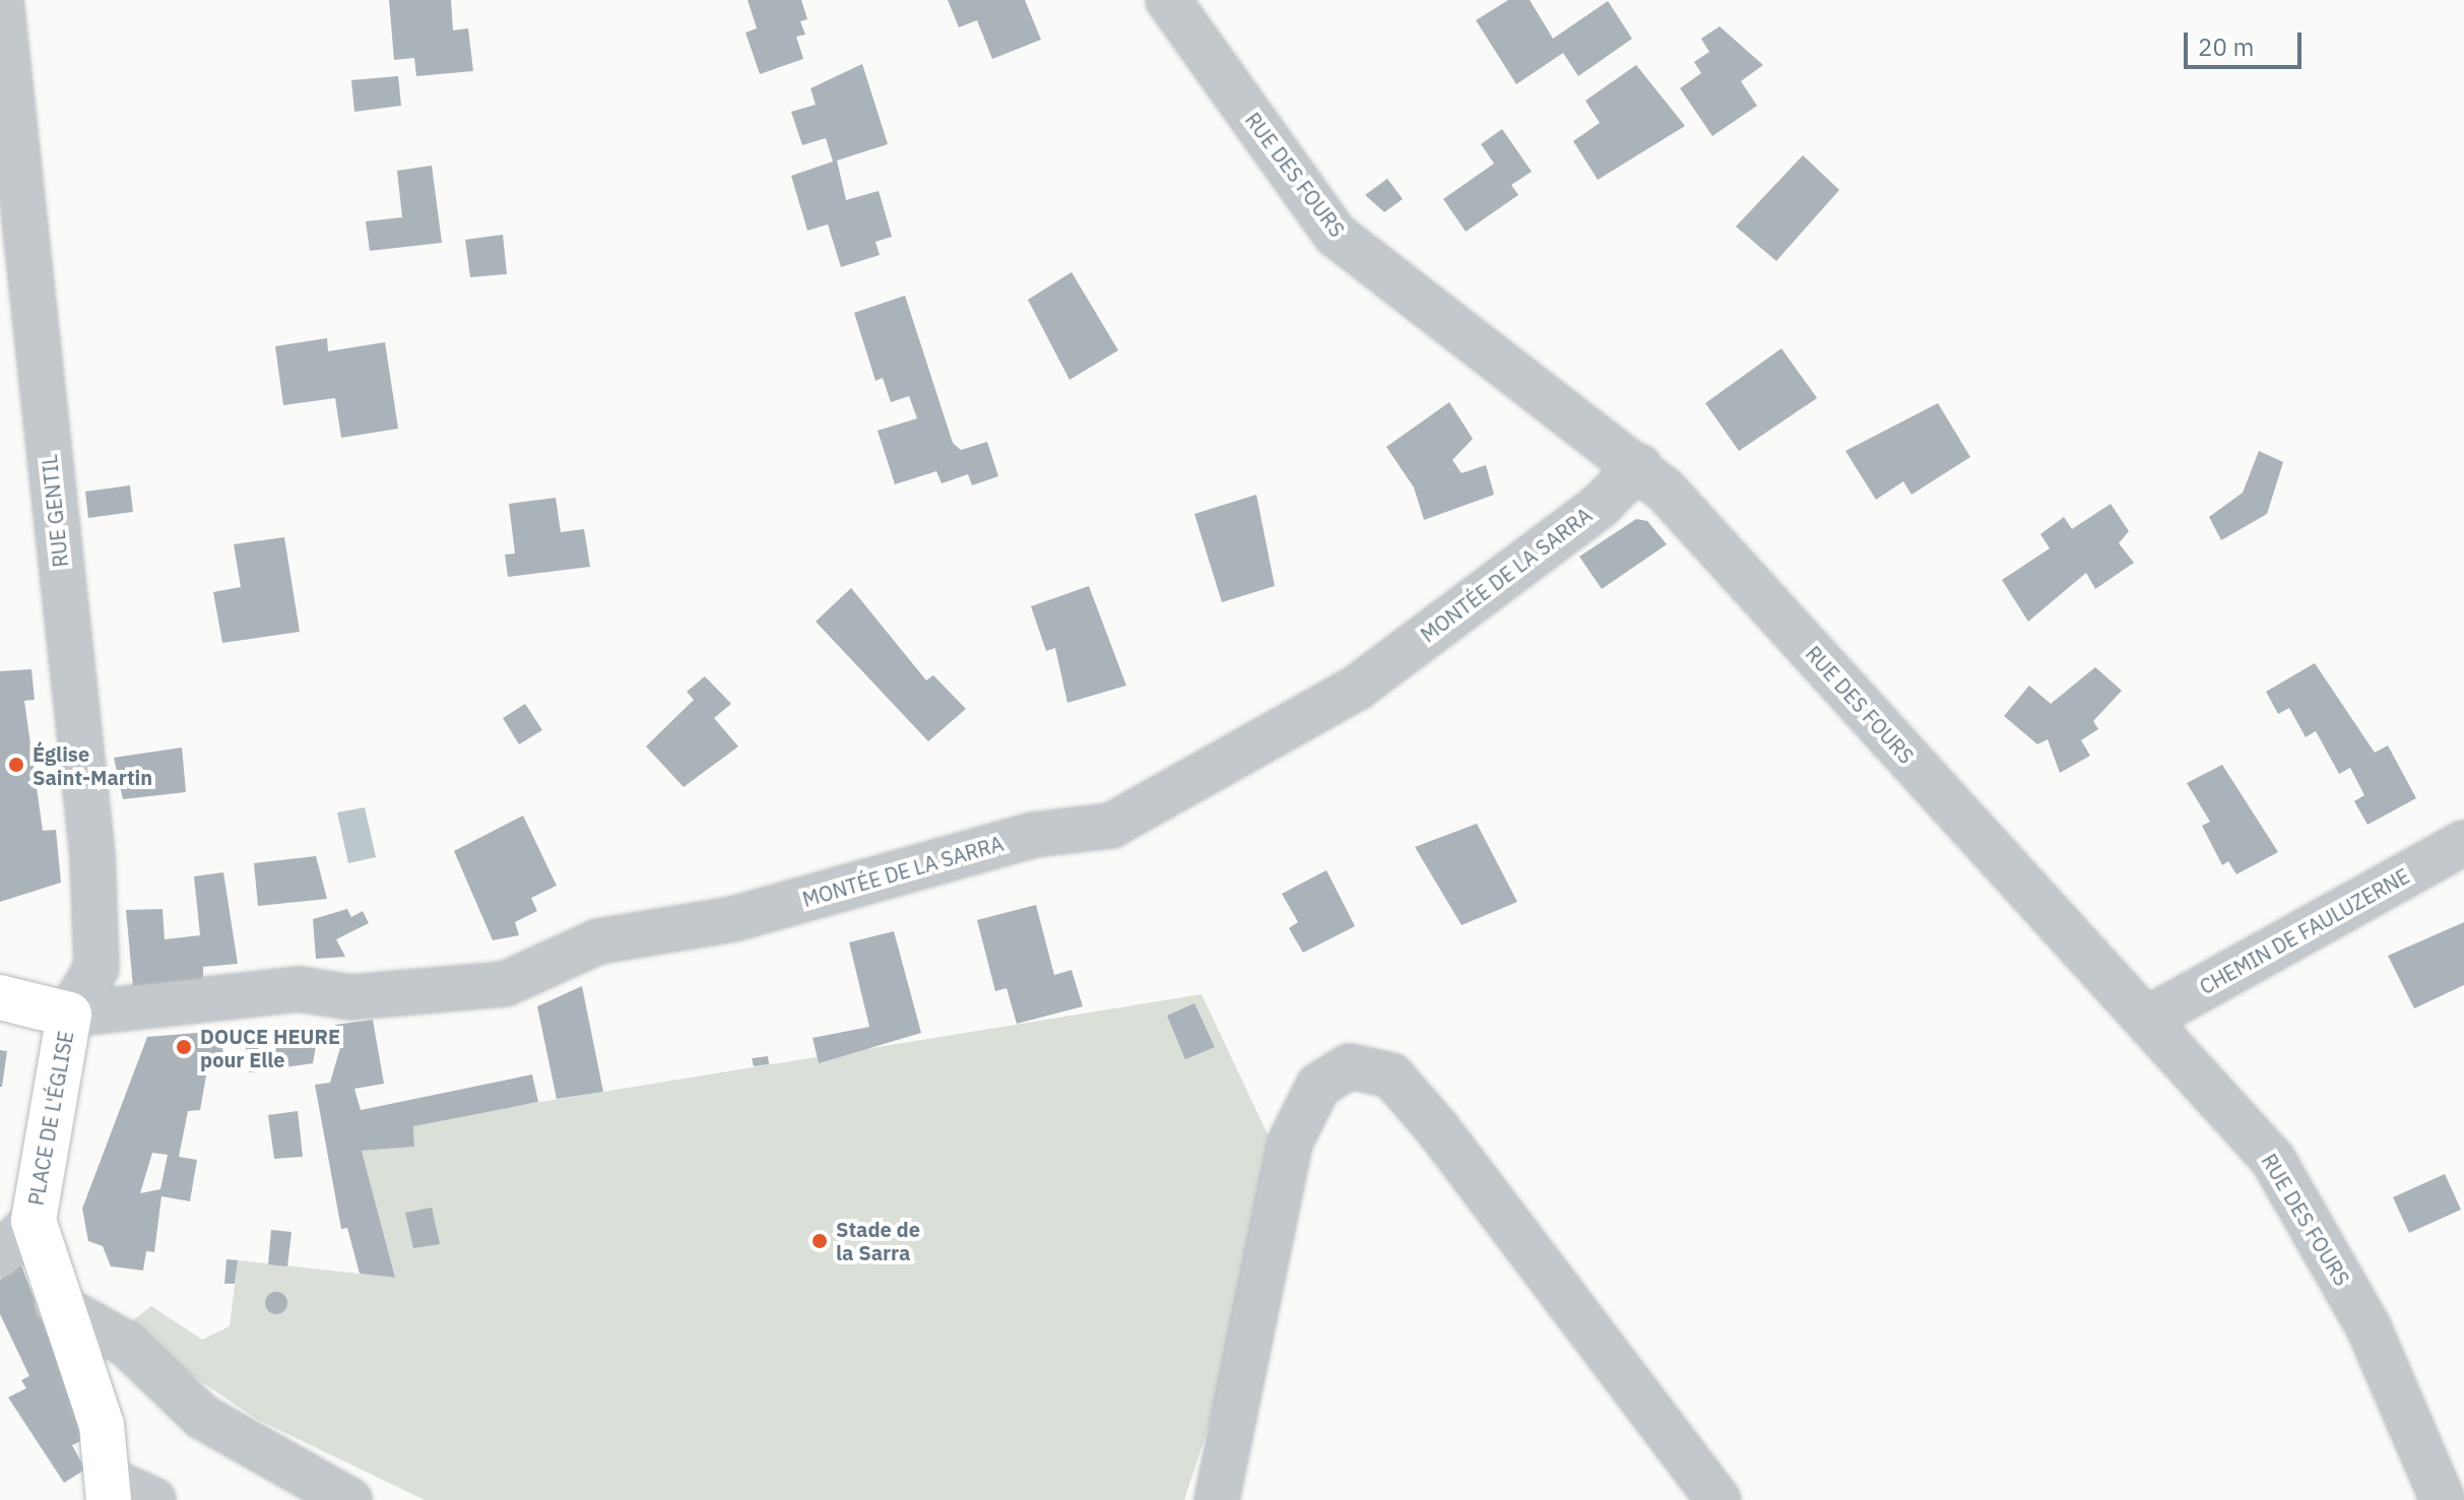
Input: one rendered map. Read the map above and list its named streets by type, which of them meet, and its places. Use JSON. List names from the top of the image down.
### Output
{
  "streets": {
    "street": [
      "RUE DES FOURS",
      "RUE GENTIL",
      "MONTÉE DE LA SARRA",
      "CHEMIN DE FAULUZERNE",
      "PLACE DE L'ÉGLISE"
    ]
  },
  "crossings": [
    ["RUE DES FOURS", "MONTÉE DE LA SARRA"],
    ["RUE DES FOURS", "CHEMIN DE FAULUZERNE"],
    ["RUE GENTIL", "MONTÉE DE LA SARRA"],
    ["RUE GENTIL", "PLACE DE L'ÉGLISE"],
    ["MONTÉE DE LA SARRA", "PLACE DE L'ÉGLISE"]
  ],
  "places": ["Église Saint-Martin", "DOUCE HEURE pour Elle", "Stade de la Sarra"],
  "scale_bar": "20 m"
}
